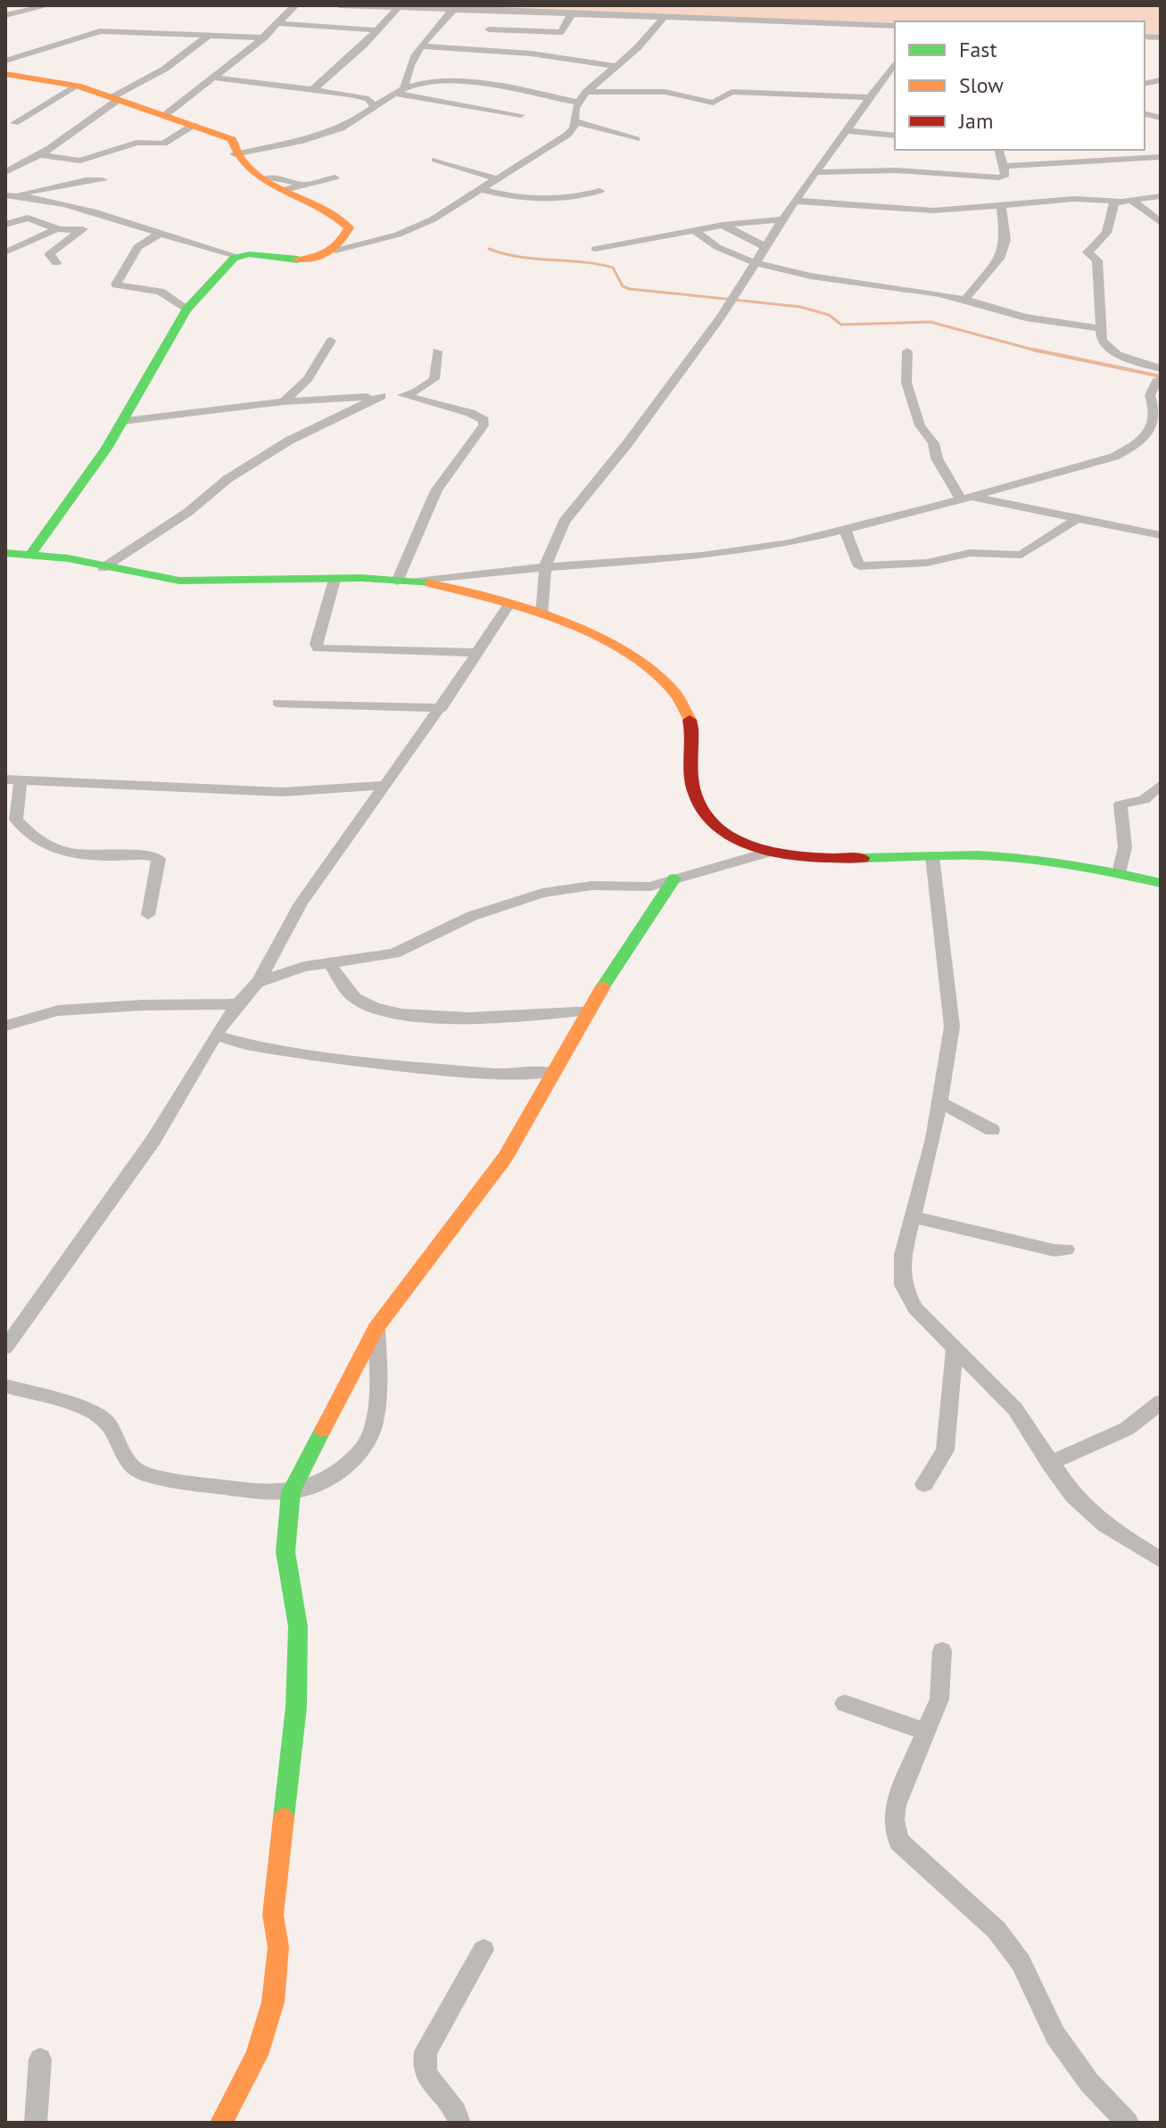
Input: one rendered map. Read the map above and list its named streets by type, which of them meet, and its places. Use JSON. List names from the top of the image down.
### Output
{
  "legend": ["Fast", "Slow", "Jam"]
}
